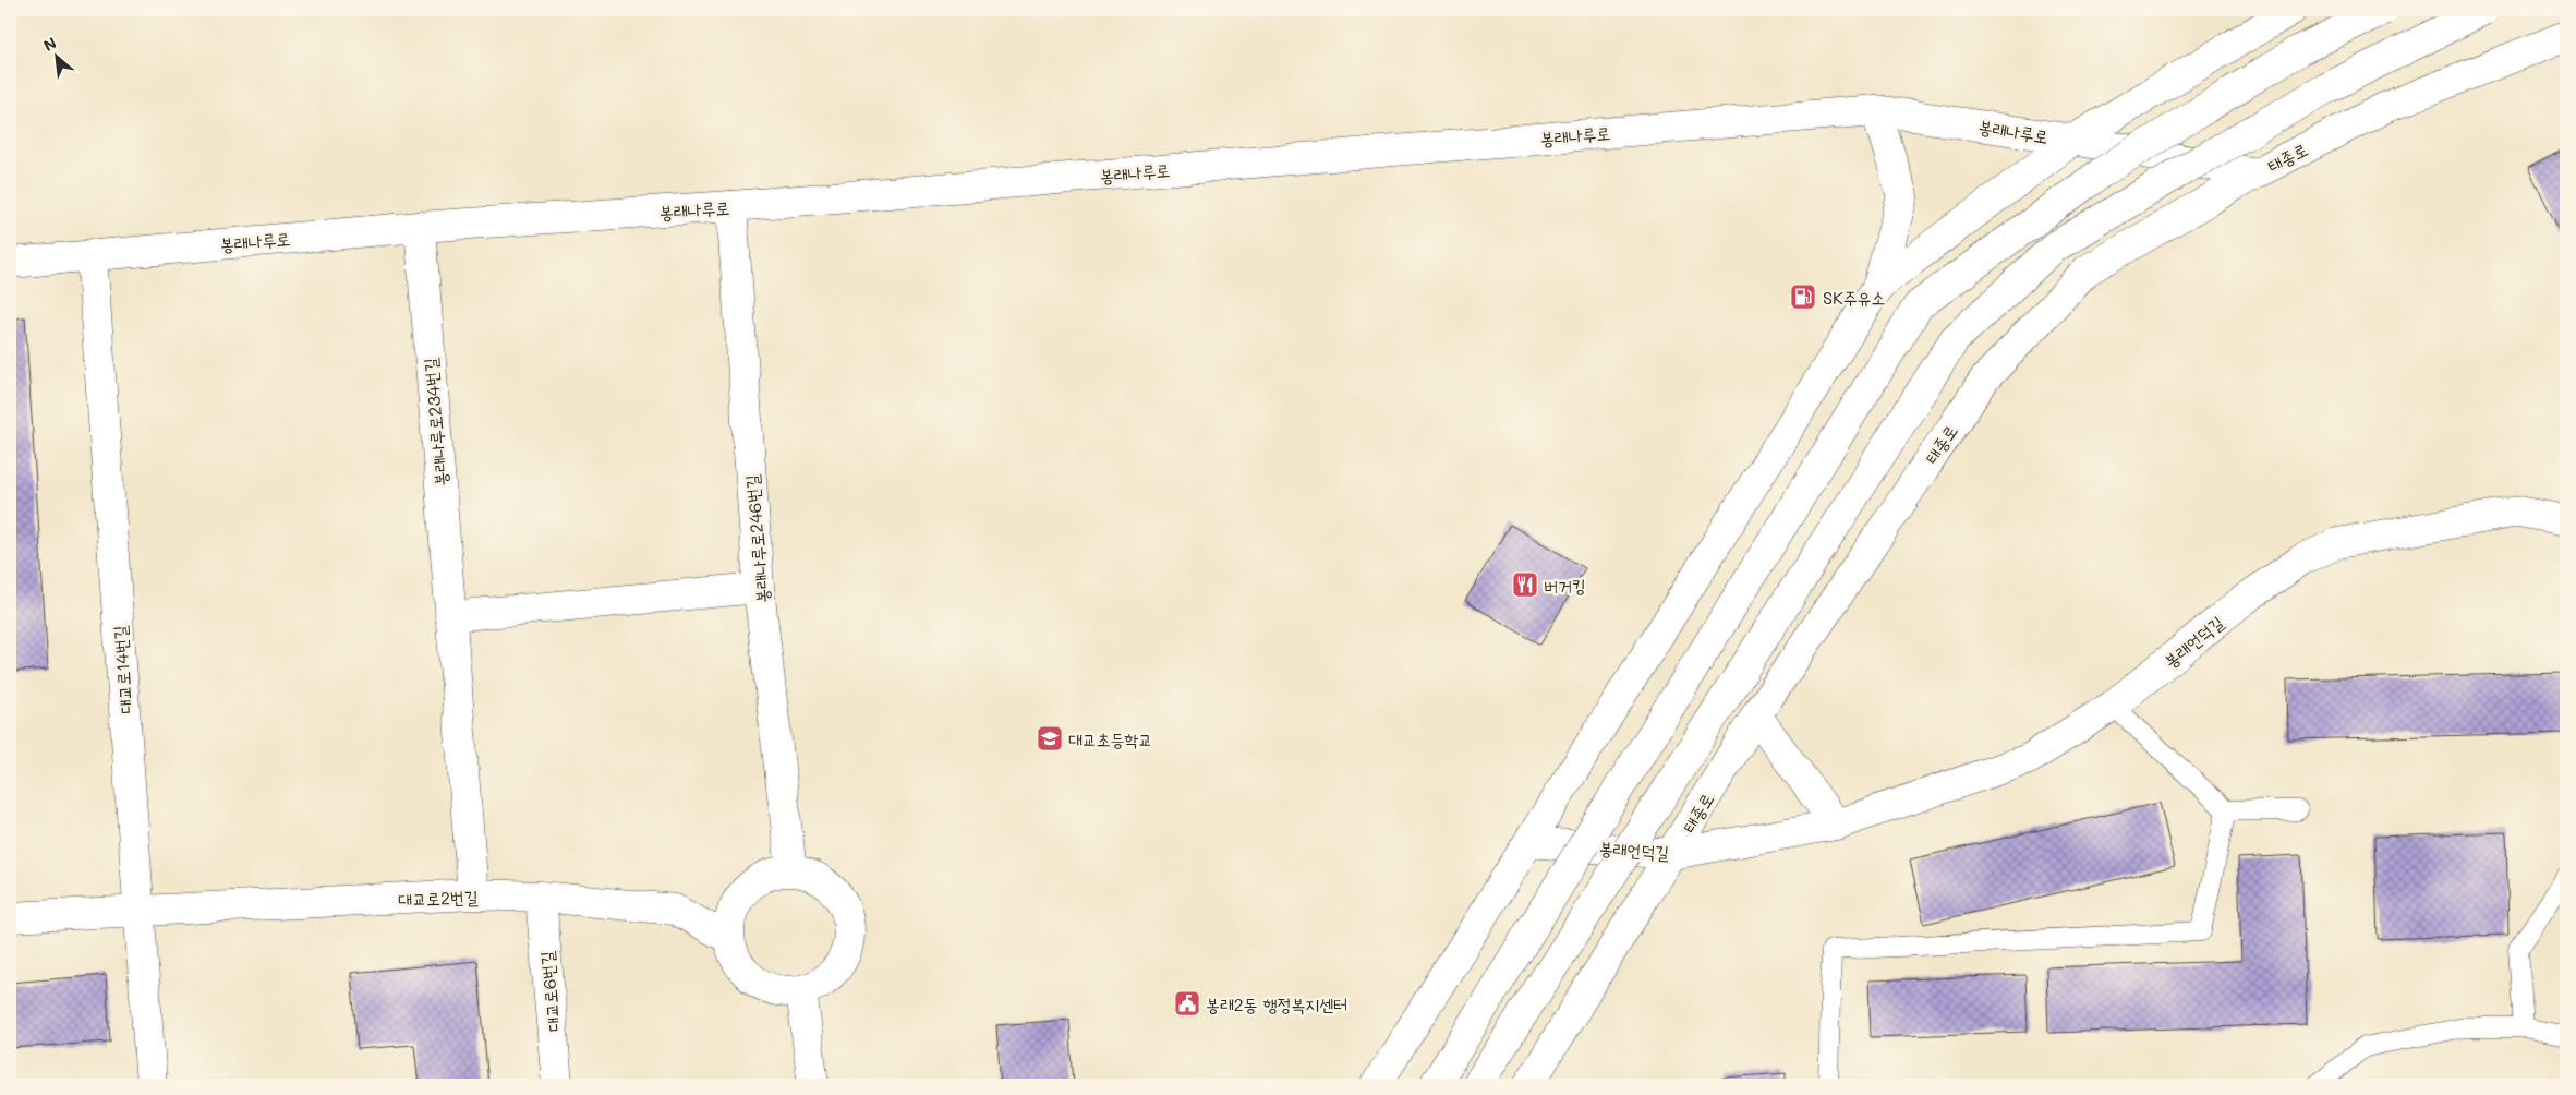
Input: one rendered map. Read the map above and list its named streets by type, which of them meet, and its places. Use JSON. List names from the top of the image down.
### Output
{
  "streets": {
    "main road": [
      "봉래나루로",
      "태종로",
      "봉래나루로234번길",
      "봉래나루로246번길",
      "봉래언덕길",
      "대교로14번길",
      "대교로2번길",
      "대교로6번길"
    ]
  },
  "crossings": [
    ["봉래나루로", "태종로"],
    ["봉래나루로", "봉래나루로234번길"],
    ["봉래나루로", "봉래나루로246번길"],
    ["봉래나루로", "대교로14번길"],
    ["태종로", "봉래언덕길"],
    ["봉래나루로234번길", "대교로2번길"],
    ["봉래나루로246번길", "대교로2번길"],
    ["대교로14번길", "대교로2번길"],
    ["대교로2번길", "대교로6번길"]
  ],
  "places": {
    "fuel station": ["SK주유소"],
    "restaurant": ["버거킹"],
    "school or university": ["대교초등학교"],
    "public building": ["봉래2동 행정복지센터"]
  },
  "north": "top left"
}
